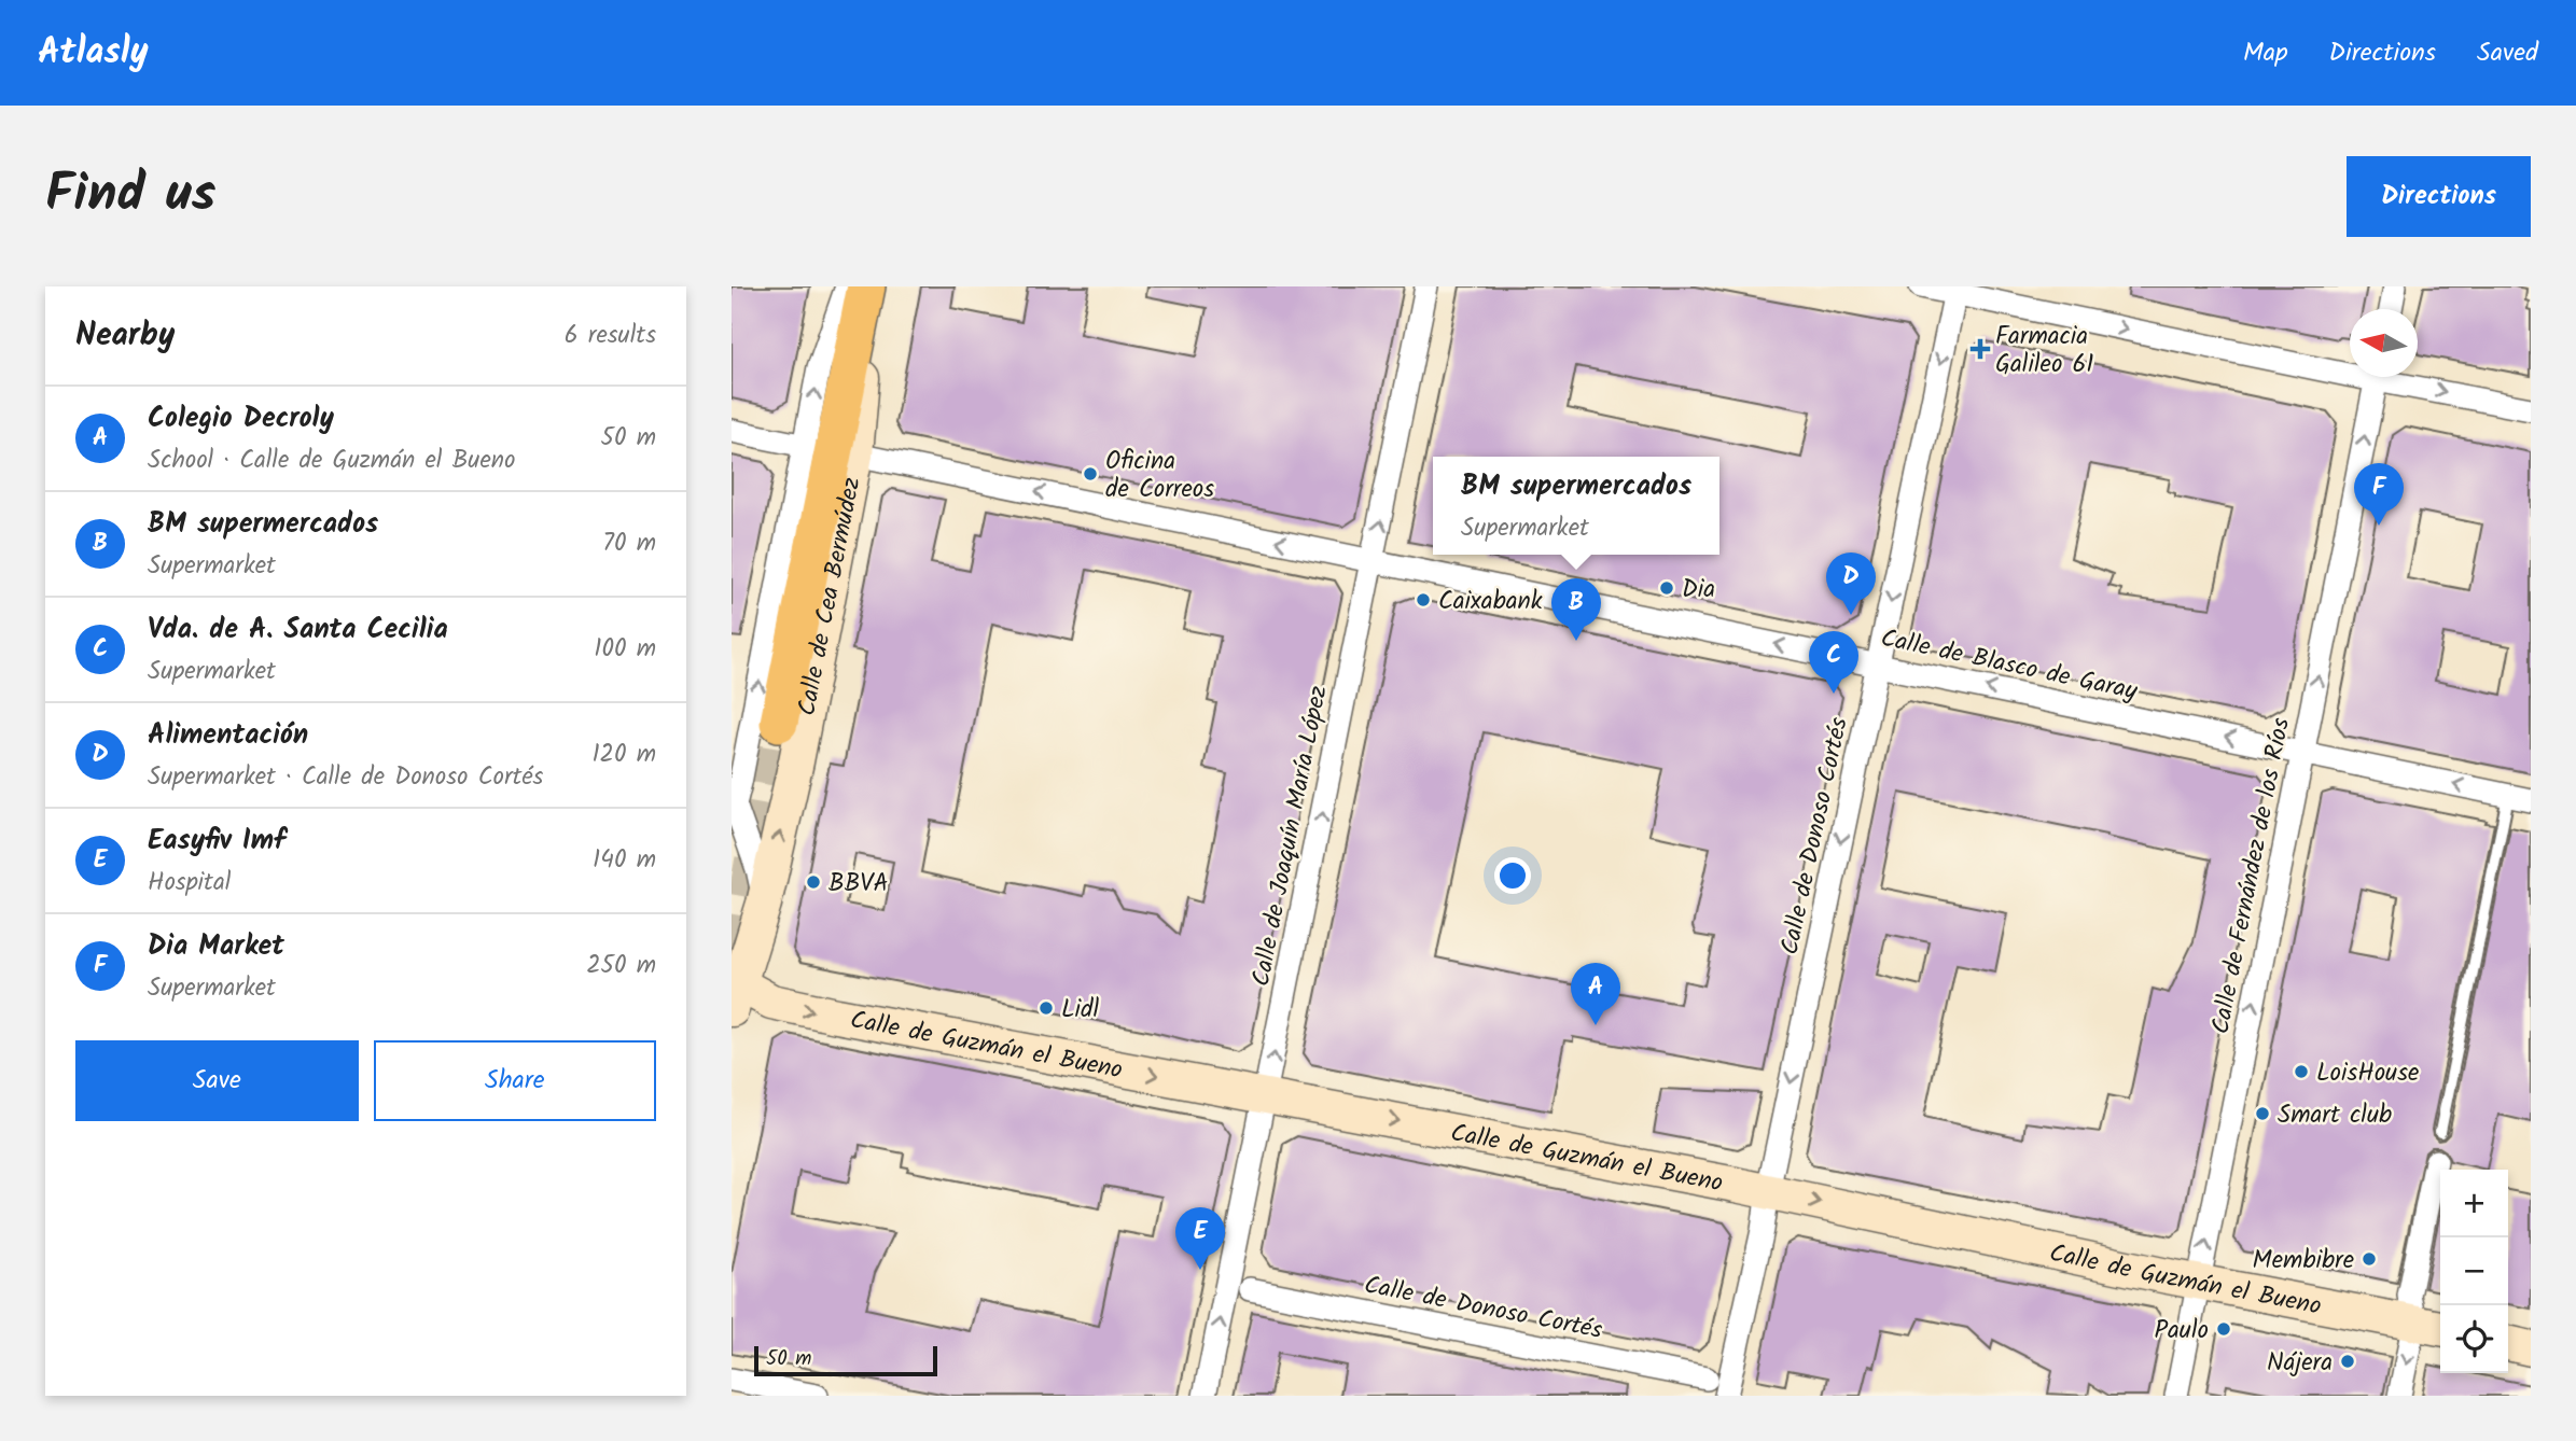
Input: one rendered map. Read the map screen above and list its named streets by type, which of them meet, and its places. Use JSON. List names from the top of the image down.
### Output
{
  "streets": {
    "main road": ["Calle de Cea Bermúdez"],
    "street": [
      "Calle de Blasco de Garay",
      "Calle de Joaquín María López",
      "Calle de Donoso Cortés",
      "Calle de Fernández de los Ríos",
      "Calle de Guzmán el Bueno"
    ]
  },
  "crossings": [
    ["Calle de Cea Bermúdez", "Calle de Blasco de Garay"],
    ["Calle de Cea Bermúdez", "Calle de Guzmán el Bueno"],
    ["Calle de Blasco de Garay", "Calle de Joaquín María López"],
    ["Calle de Blasco de Garay", "Calle de Donoso Cortés"],
    ["Calle de Blasco de Garay", "Calle de Fernández de los Ríos"],
    ["Calle de Joaquín María López", "Calle de Guzmán el Bueno"],
    ["Calle de Donoso Cortés", "Calle de Guzmán el Bueno"],
    ["Calle de Fernández de los Ríos", "Calle de Guzmán el Bueno"]
  ],
  "one_way": [
    "Calle de Cea Bermúdez",
    "Calle de Blasco de Garay",
    "Calle de Joaquín María López",
    "Calle de Donoso Cortés",
    "Calle de Fernández de los Ríos",
    "Calle de Guzmán el Bueno"
  ],
  "places": {
    "health": ["Farmacia Galileo 61"],
    "other": [
      "Oficina de Correos",
      "Dia",
      "Caixabank",
      "BBVA",
      "Lidl",
      "LoisHouse",
      "Smart club",
      "Membibre",
      "Paulo",
      "Nájera"
    ]
  },
  "scale_bar": "50 m",
  "north": "left",
  "page": {
    "header": "Atlasly",
    "nav": ["Map", "Directions", "Saved"],
    "title": "Find us",
    "buttons": [
      "Directions",
      ["Save", "Share"]
    ],
    "heading": ["Nearby", "6 results"],
    "list": [
      {
        "mark": "A",
        "name": "Colegio Decroly",
        "note": "School · Calle de Guzmán el Bueno",
        "value": "50 m"
      },
      {
        "mark": "B",
        "name": "BM supermercados",
        "note": "Supermarket",
        "value": "70 m"
      },
      {
        "mark": "C",
        "name": "Vda. de A. Santa Cecilia",
        "note": "Supermarket",
        "value": "100 m"
      },
      {
        "mark": "D",
        "name": "Alimentación",
        "note": "Supermarket · Calle de Donoso Cortés",
        "value": "120 m"
      },
      {
        "mark": "E",
        "name": "Easyfiv Imf",
        "note": "Hospital",
        "value": "140 m"
      },
      {
        "mark": "F",
        "name": "Dia Market",
        "note": "Supermarket",
        "value": "250 m"
      }
    ],
    "popup": ["BM supermercados", "Supermarket"],
    "pins": [
      "F",
      "D",
      "B",
      "C",
      "A",
      "E"
    ],
    "map_buttons": ["+", "−"],
    "scale": "50 m"
  }
}
